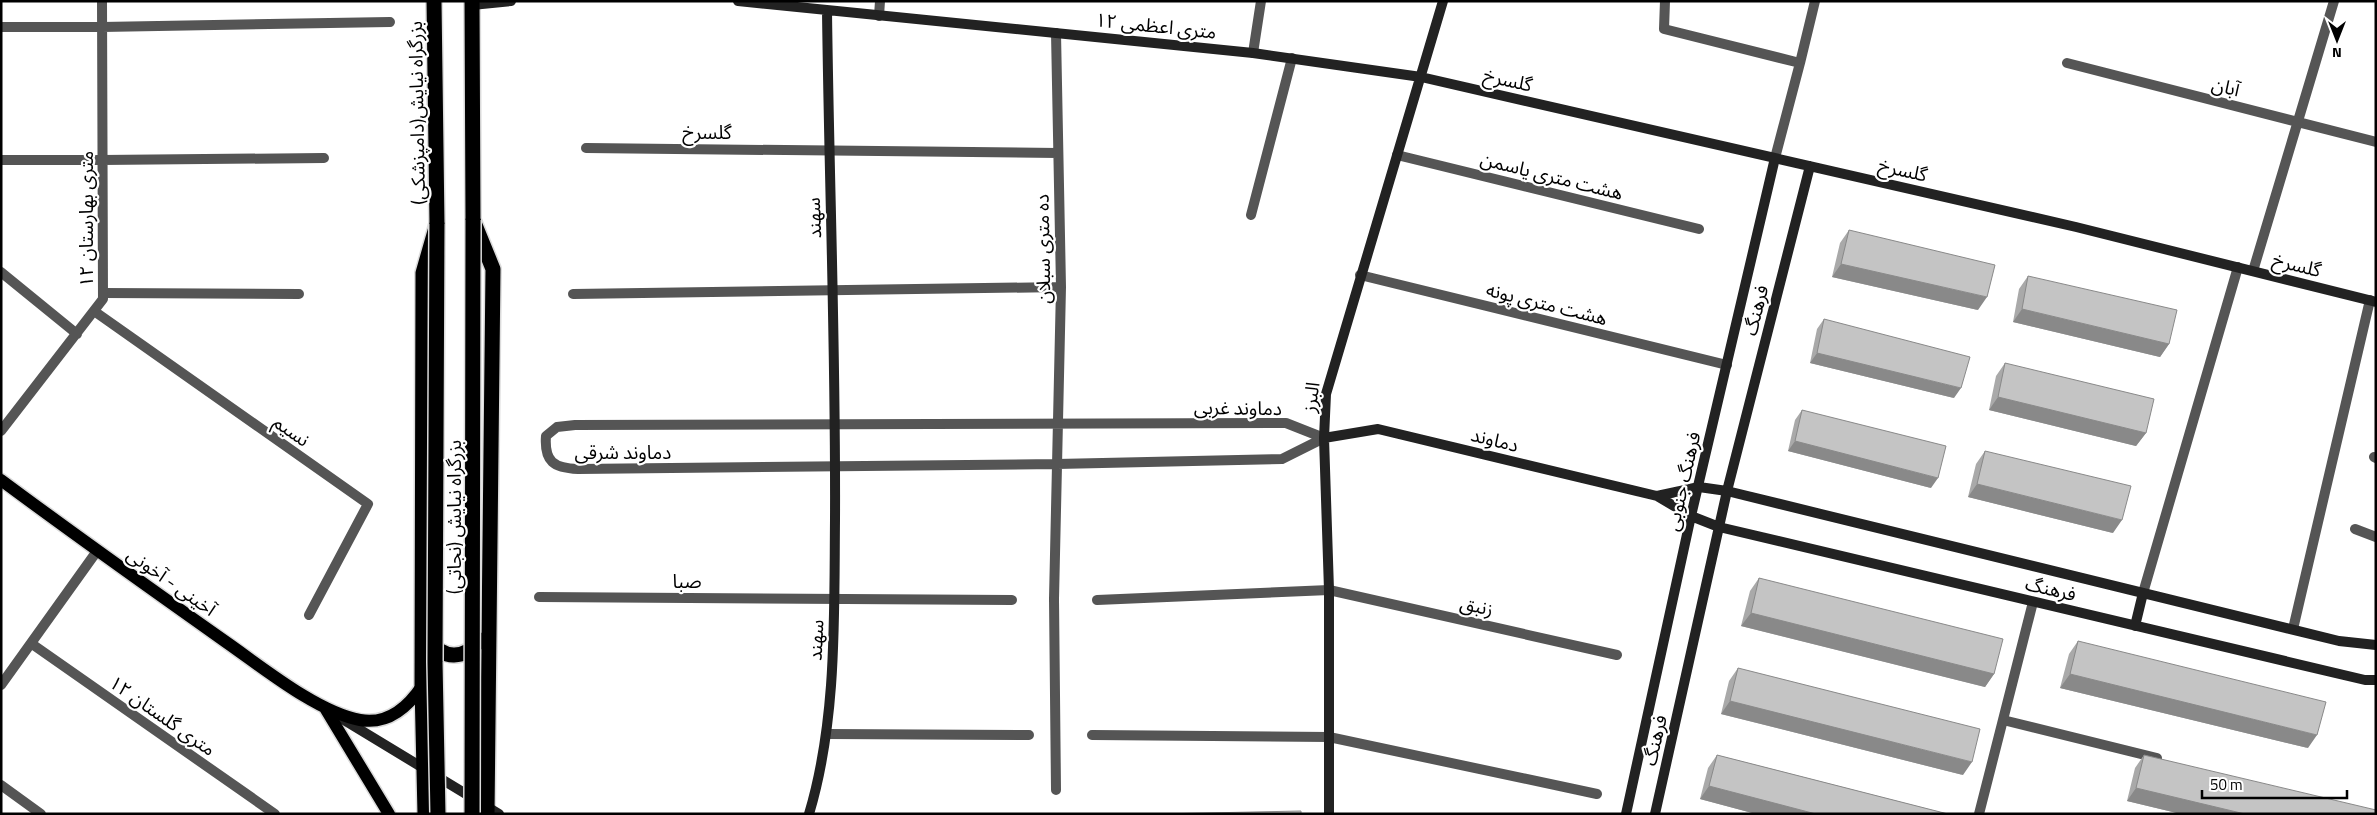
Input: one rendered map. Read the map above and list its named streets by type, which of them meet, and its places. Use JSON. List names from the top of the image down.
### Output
{
  "streets": {
    "highway": ["بزرگراه نیایش(دامپزشکی)", "بزرگراه نیایش (نجاتی)"],
    "main road": ["آخینی - آخونی"],
    "street": [
      "۱۲ متری اعظمی",
      "گلسرخ",
      "آبان",
      "هشت متری یاسمن",
      "سهند",
      "۱۲ متری بهارستان",
      "ده متری سبلان",
      "هشت متری پونه",
      "فرهنگ",
      "البرز",
      "دماوند غربی",
      "نسیم",
      "دماوند",
      "دماوند شرقی",
      "فرهنگ جنوبی",
      "صبا",
      "زنبق",
      "۱۲ متری گلستان"
    ]
  },
  "crossings": [
    ["۱۲ متری اعظمی", "گلسرخ"],
    ["۱۲ متری اعظمی", "سهند"],
    ["۱۲ متری اعظمی", "ده متری سبلان"],
    ["۱۲ متری اعظمی", "البرز"],
    ["گلسرخ", "سهند"],
    ["گلسرخ", "ده متری سبلان"],
    ["گلسرخ", "فرهنگ"],
    ["گلسرخ", "البرز"],
    ["گلسرخ", "فرهنگ جنوبی"],
    ["بزرگراه نیایش(دامپزشکی)", "بزرگراه نیایش (نجاتی)"],
    ["هشت متری یاسمن", "البرز"],
    ["سهند", "دماوند غربی"],
    ["سهند", "دماوند شرقی"],
    ["سهند", "صبا"],
    ["۱۲ متری بهارستان", "نسیم"],
    ["ده متری سبلان", "دماوند غربی"],
    ["هشت متری پونه", "البرز"],
    ["هشت متری پونه", "فرهنگ جنوبی"],
    ["فرهنگ", "دماوند"],
    ["فرهنگ", "فرهنگ جنوبی"],
    ["البرز", "دماوند غربی"],
    ["البرز", "دماوند"],
    ["البرز", "زنبق"],
    ["دماوند غربی", "دماوند"],
    ["دماوند غربی", "دماوند شرقی"]
  ],
  "scale_bar": "50 m",
  "north": "bottom"
}
